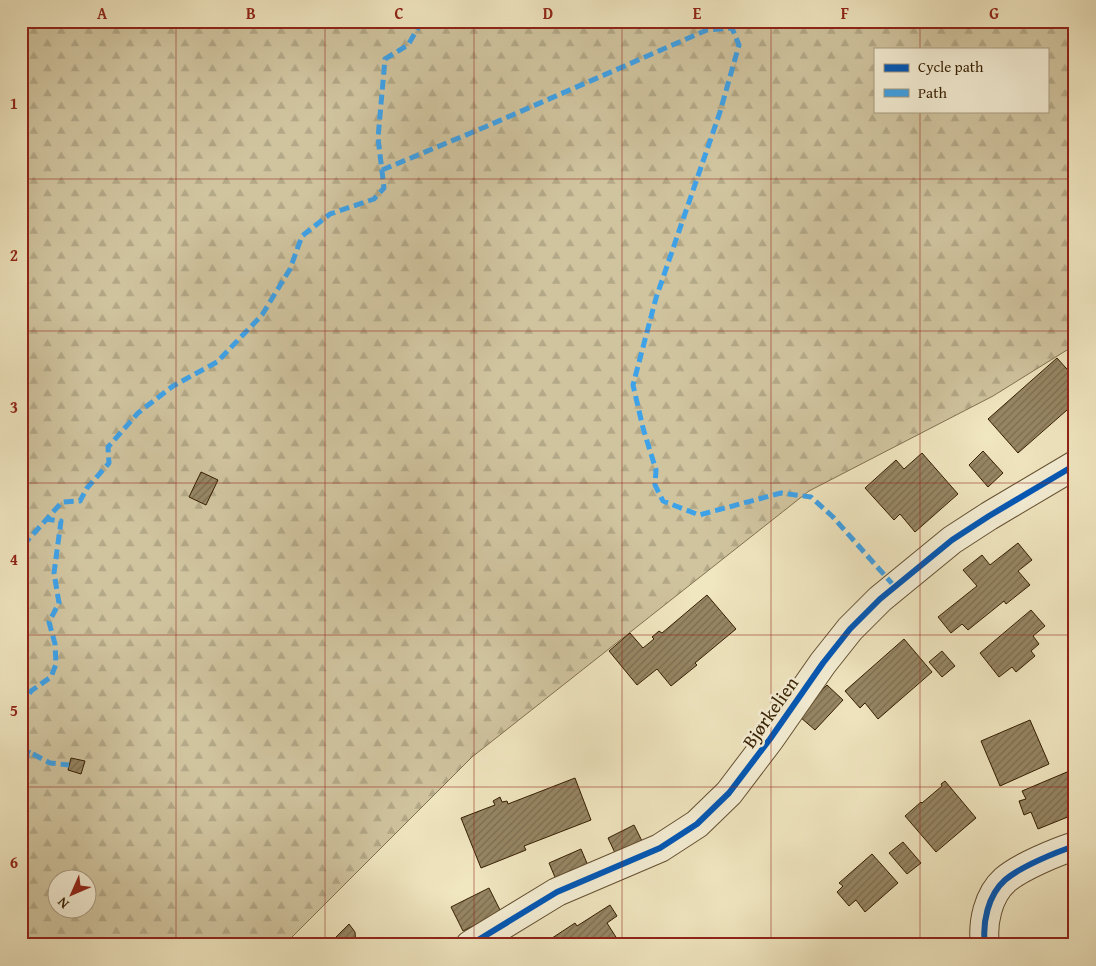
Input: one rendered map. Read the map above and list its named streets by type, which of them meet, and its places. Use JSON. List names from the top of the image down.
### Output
{
  "streets": {
    "street": ["Bjørkelien"]
  },
  "legend": ["Cycle path", "Path"],
  "north": "bottom left",
  "grid": {
    "columns": [
      "A",
      "B",
      "C",
      "D",
      "E",
      "F",
      "G"
    ],
    "rows": [
      "1",
      "2",
      "3",
      "4",
      "5",
      "6"
    ]
  }
}
